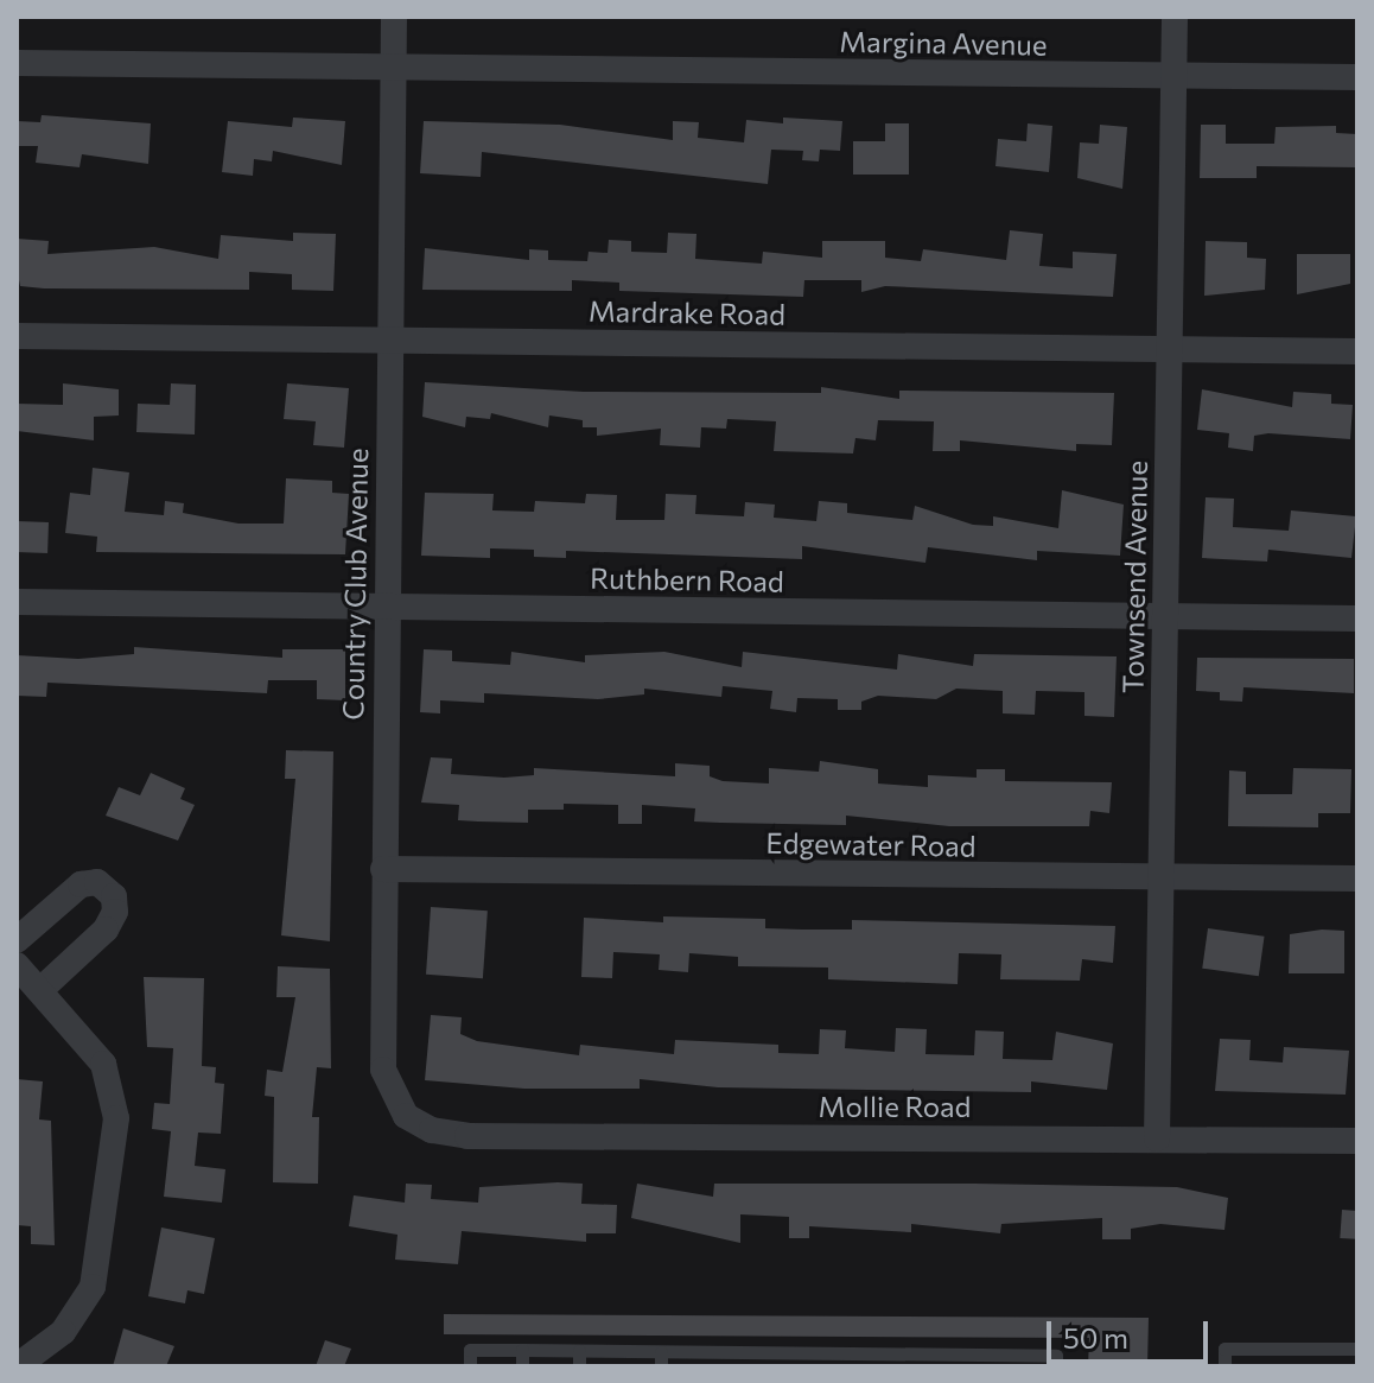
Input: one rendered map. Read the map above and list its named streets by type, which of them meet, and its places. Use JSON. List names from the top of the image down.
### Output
{
  "streets": {
    "street": [
      "Margina Avenue",
      "Mardrake Road",
      "Townsend Avenue",
      "Ruthbern Road",
      "Country Club Avenue",
      "Edgewater Road",
      "Mollie Road"
    ]
  },
  "crossings": [
    ["Margina Avenue", "Townsend Avenue"],
    ["Margina Avenue", "Country Club Avenue"],
    ["Mardrake Road", "Townsend Avenue"],
    ["Mardrake Road", "Country Club Avenue"],
    ["Townsend Avenue", "Ruthbern Road"],
    ["Townsend Avenue", "Edgewater Road"],
    ["Townsend Avenue", "Mollie Road"],
    ["Ruthbern Road", "Country Club Avenue"],
    ["Country Club Avenue", "Edgewater Road"],
    ["Country Club Avenue", "Mollie Road"]
  ],
  "scale_bar": "50 m"
}
